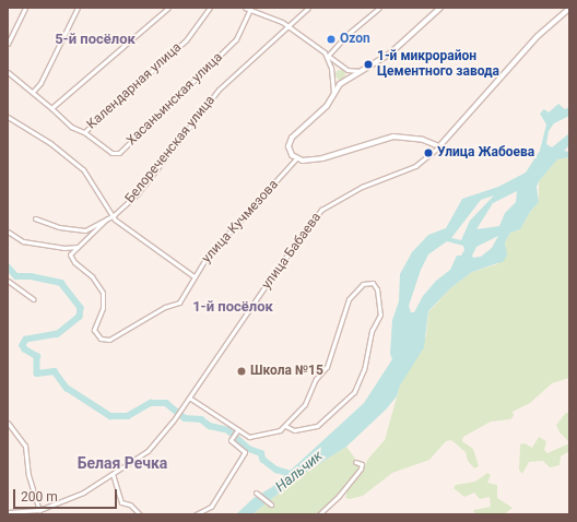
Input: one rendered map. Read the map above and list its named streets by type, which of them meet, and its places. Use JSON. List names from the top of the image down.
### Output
{
  "streets": {
    "street": [
      "Календарная улица",
      "Хасаньинская улица",
      "Белореченская улица",
      "улица Кучмезова",
      "улица Бабаева"
    ]
  },
  "crossings": [
    ["Календарная улица", "Хасаньинская улица"]
  ],
  "districts": ["5-й посёлок", "1-й посёлок", "Белая Речка"],
  "water": ["Нальчик"],
  "places": [
    "Ozon",
    "1-й микрорайон Цементного завода",
    "Улица Жабоева",
    "Школа №15"
  ],
  "scale_bar": "200 m"
}
